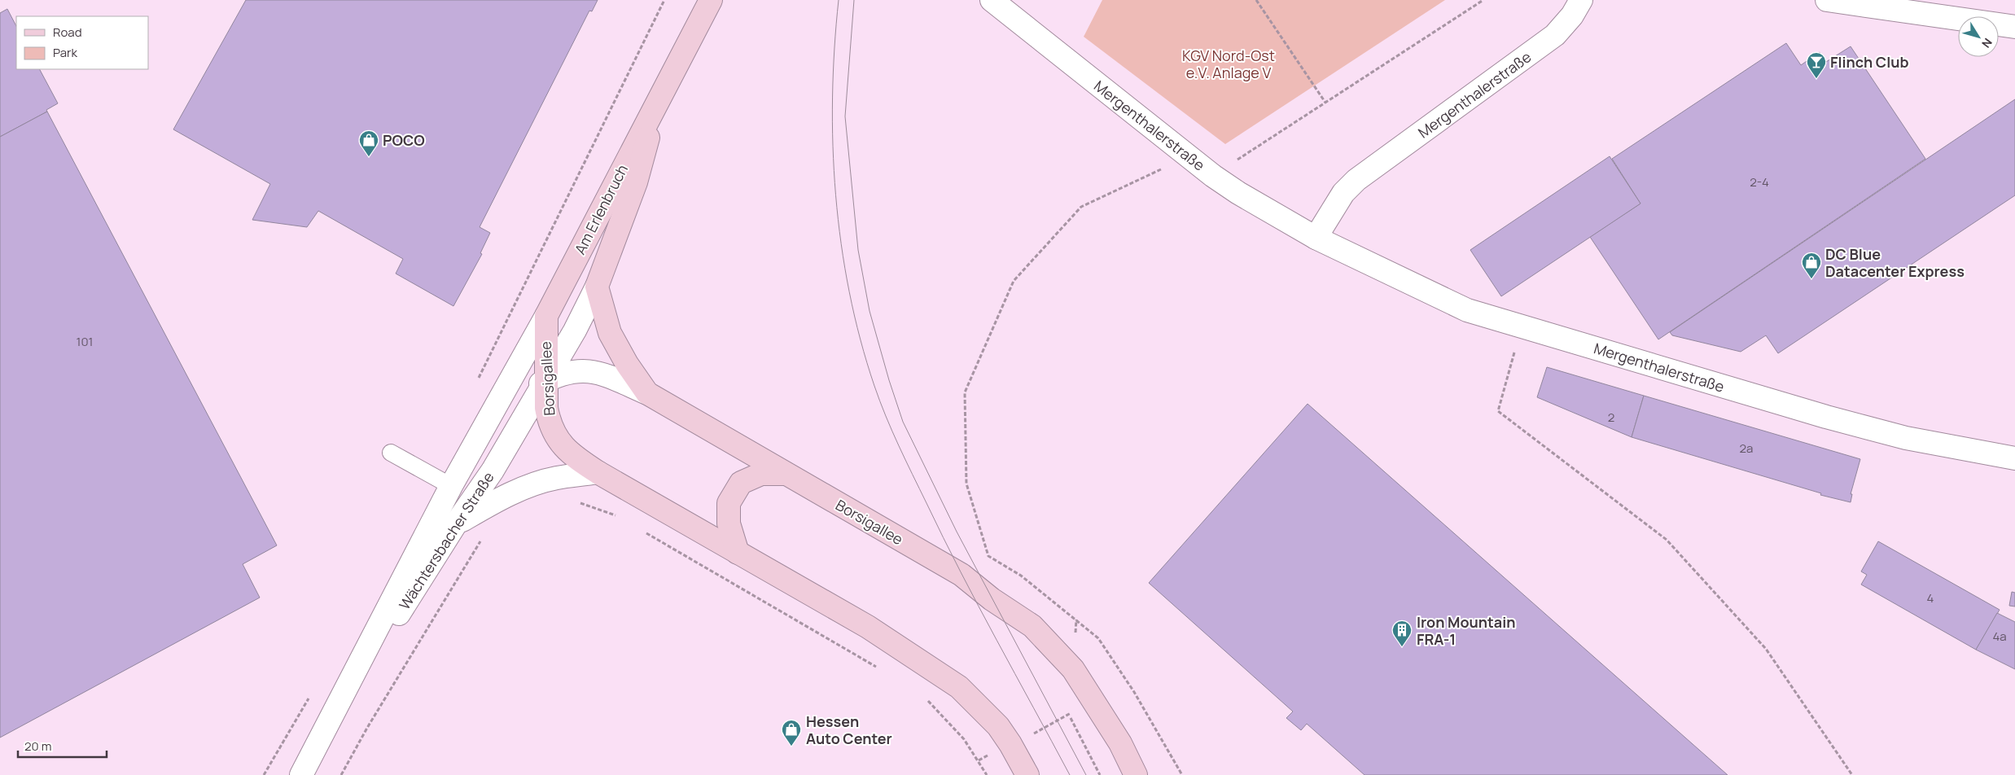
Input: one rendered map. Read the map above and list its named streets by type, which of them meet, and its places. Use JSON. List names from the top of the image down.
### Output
{
  "streets": {
    "main road": ["Am Erlenbruch", "Borsigallee"],
    "street": ["Mergenthalerstraße", "Wächtersbacher Straße"]
  },
  "crossings": [
    ["Am Erlenbruch", "Borsigallee"],
    ["Am Erlenbruch", "Wächtersbacher Straße"],
    ["Borsigallee", "Wächtersbacher Straße"]
  ],
  "parks": ["KGV Nord-Ost e.V. Anlage V"],
  "places": {
    "bar": ["Flinch Club"],
    "shop": ["POCO", "DC Blue Datacenter Express", "Hessen Auto Center"],
    "building": ["Iron Mountain FRA-1"]
  },
  "house_numbers": [
    "2-4",
    "101",
    "2",
    "2a",
    "4",
    "4a"
  ],
  "legend": ["Road", "Park"],
  "scale_bar": "20 m",
  "north": "bottom right"
}
